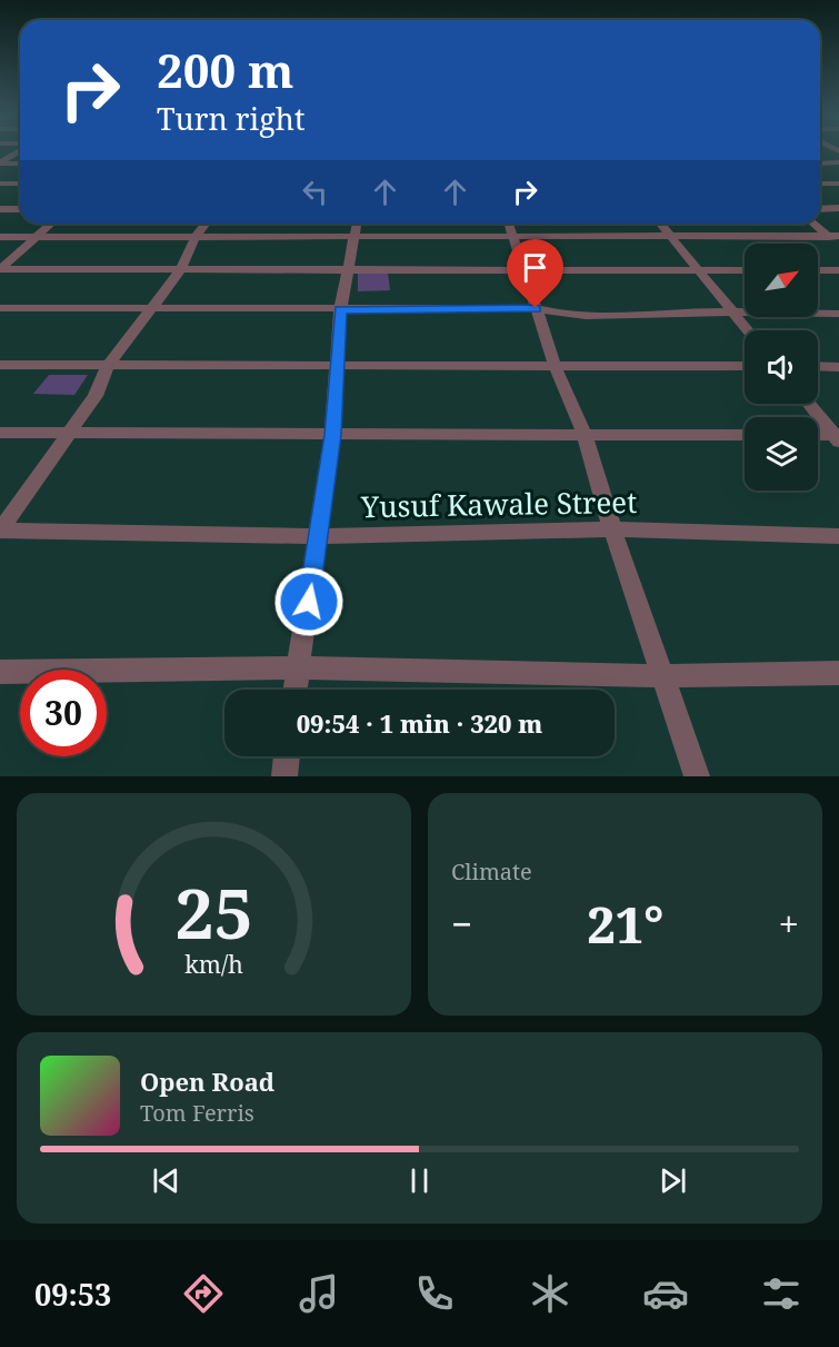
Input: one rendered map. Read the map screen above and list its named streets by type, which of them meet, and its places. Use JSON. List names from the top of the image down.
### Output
{
  "streets": {
    "street": ["Yusuf Kawale Street"]
  },
  "north": "top right",
  "page": {
    "turn": ["200 m", "Turn right"],
    "limit": "30",
    "trip": "09:54 · 1 min · 320 m",
    "tile": "Climate",
    "heat": ["−", "21°", "+"],
    "song": ["Open Road", "Tom Ferris"],
    "tabs": "09:53",
    "gauge": ["25", "km/h"]
  }
}
